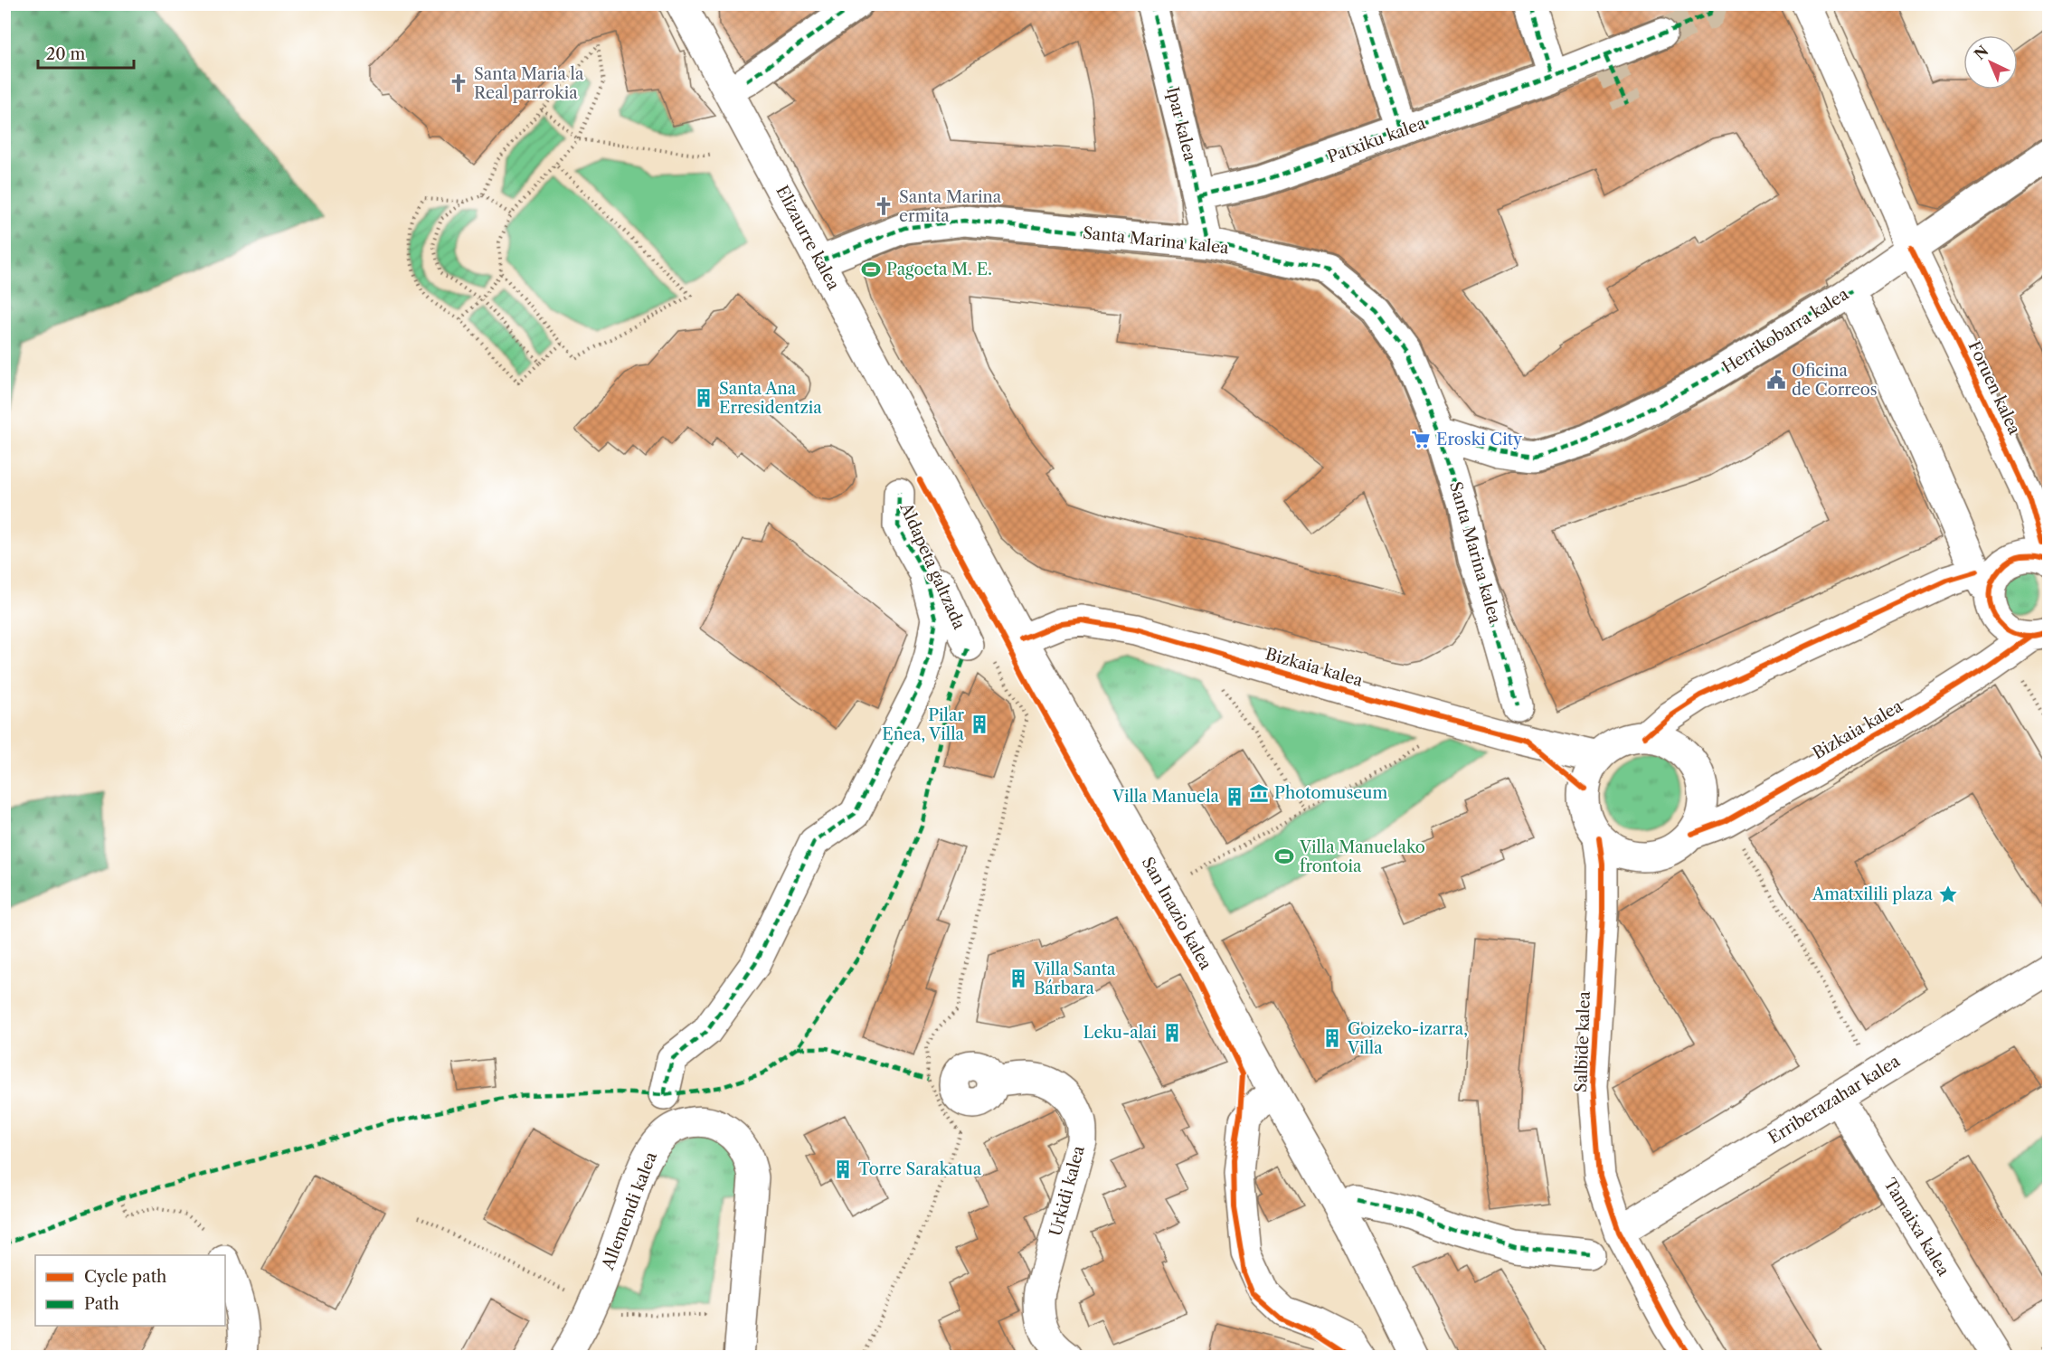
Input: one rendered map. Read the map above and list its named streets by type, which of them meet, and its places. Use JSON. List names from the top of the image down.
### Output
{
  "streets": {
    "street": [
      "Ipar kalea",
      "Patxiku kalea",
      "Elizaurre kalea",
      "Santa Marina kalea",
      "Herrikobarra kalea",
      "Foruen kalea",
      "Aldapeta galtzada",
      "Bizkaia kalea",
      "San Inazio kalea",
      "Salbide kalea",
      "Erriberazahar kalea",
      "Urkidi kalea",
      "Allemendi kalea",
      "Tamaixa kalea"
    ]
  },
  "crossings": [
    ["Ipar kalea", "Patxiku kalea"],
    ["Ipar kalea", "Santa Marina kalea"],
    ["Elizaurre kalea", "Santa Marina kalea"],
    ["Elizaurre kalea", "Aldapeta galtzada"],
    ["Elizaurre kalea", "San Inazio kalea"],
    ["Santa Marina kalea", "Herrikobarra kalea"],
    ["Herrikobarra kalea", "Foruen kalea"],
    ["Aldapeta galtzada", "San Inazio kalea"],
    ["Bizkaia kalea", "San Inazio kalea"],
    ["Bizkaia kalea", "Salbide kalea"],
    ["Salbide kalea", "Erriberazahar kalea"],
    ["Erriberazahar kalea", "Tamaixa kalea"]
  ],
  "places": {
    "church": ["Santa Maria la Real parrokia", "Santa Marina ermita"],
    "sports": ["Pagoeta M. E.", "Villa Manuelako frontoia"],
    "public building": ["Oficina de Correos"],
    "building": [
      "Santa Ana Erresidentzia",
      "Pilar Enea, Villa",
      "Villa Manuela",
      "Villa Santa Bárbara",
      "Leku-alai",
      "Goizeko-izarra, Villa",
      "Torre Sarakatua"
    ],
    "supermarket": ["Eroski City"],
    "museum": ["Photomuseum"],
    "place": ["Amatxilili plaza"]
  },
  "legend": ["Cycle path", "Path"],
  "scale_bar": "20 m",
  "north": "top left"
}
